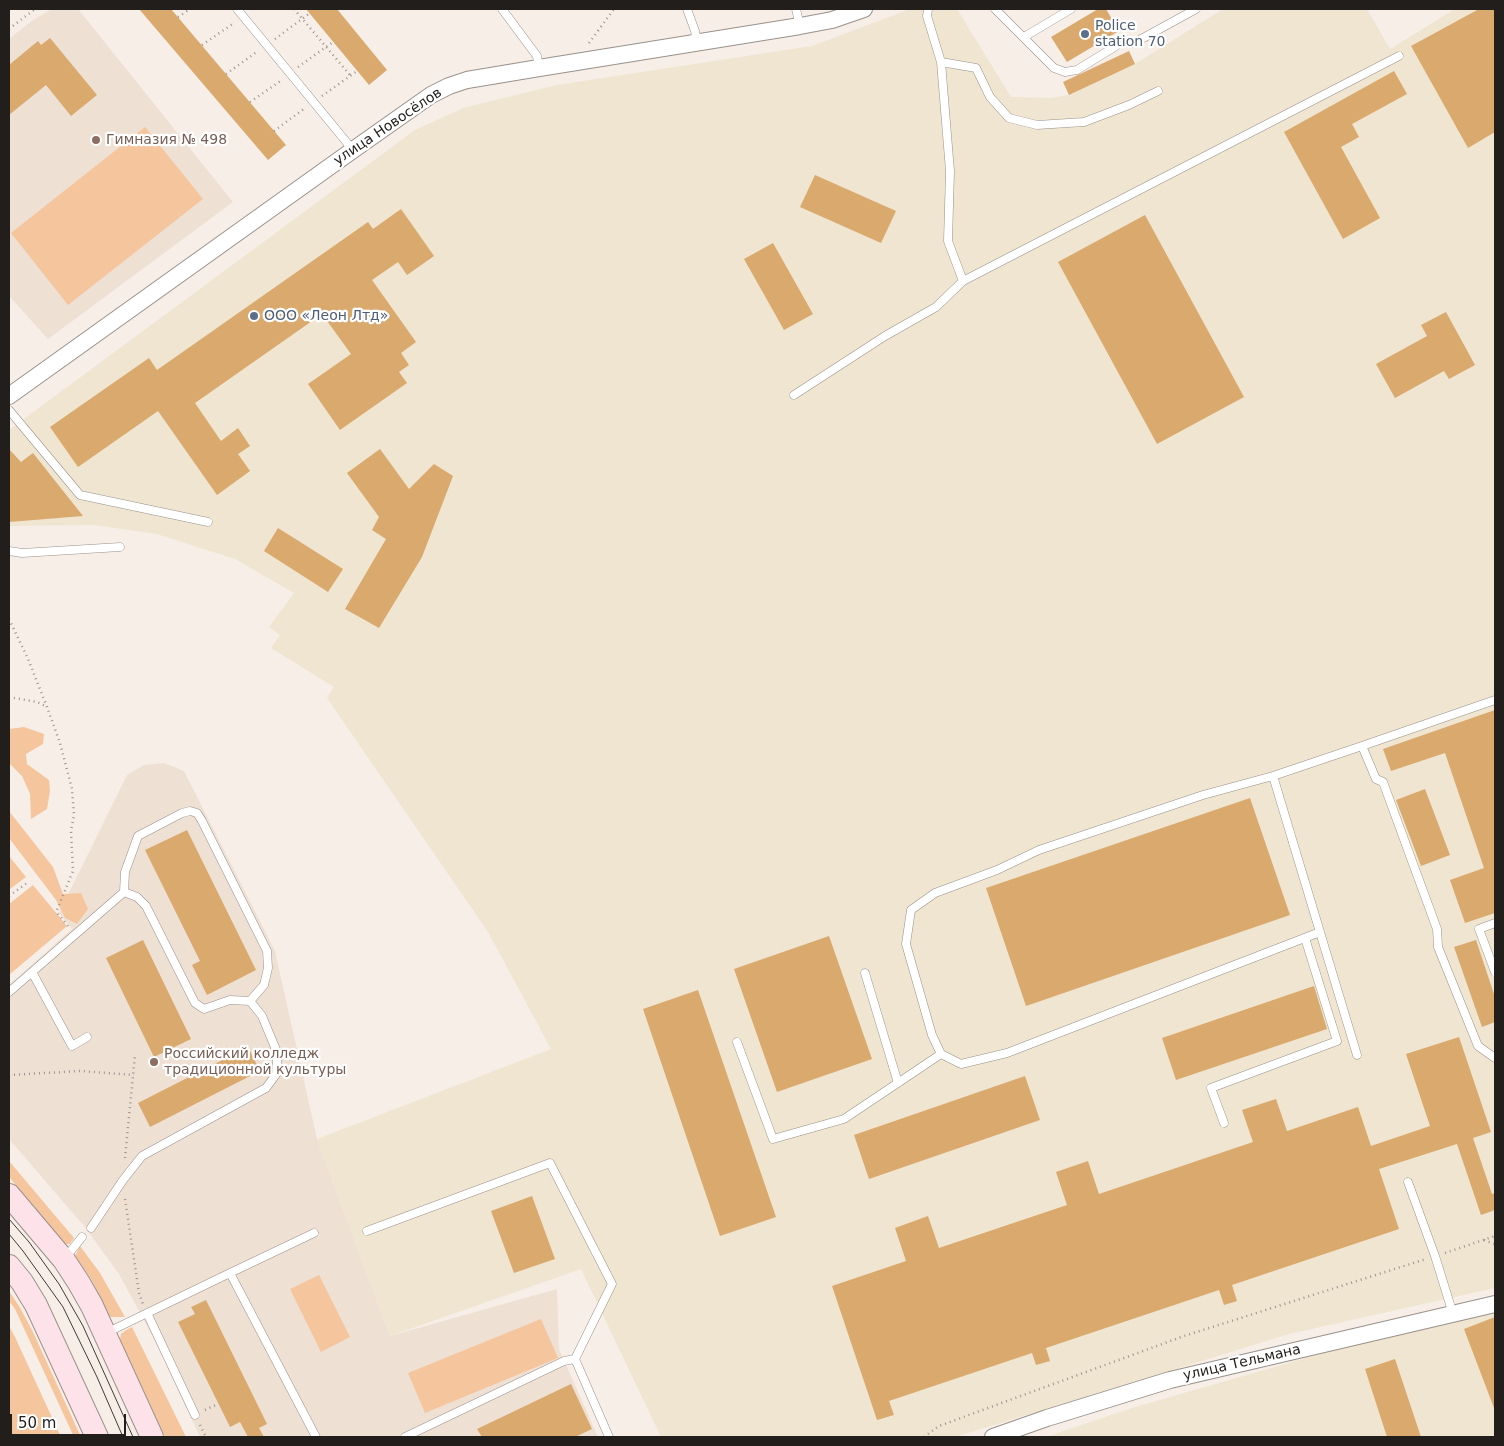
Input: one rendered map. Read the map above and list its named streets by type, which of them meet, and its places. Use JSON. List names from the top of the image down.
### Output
{
  "streets": {
    "street": ["улица Новосёлов", "улица Тельмана"]
  },
  "places": [
    "Police station 70",
    "Гимназия № 498",
    "ООО «Леон Лтд»",
    "Российский колледж традиционной культуры"
  ],
  "scale_bar": "50 m"
}
